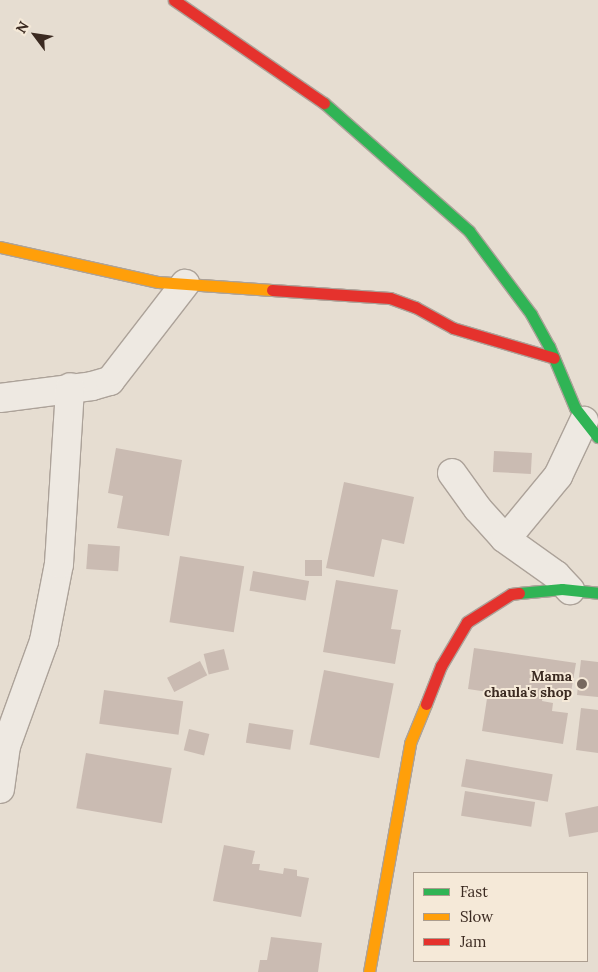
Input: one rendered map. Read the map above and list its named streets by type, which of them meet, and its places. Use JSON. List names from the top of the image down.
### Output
{
  "places": ["Mama chaula's shop"],
  "legend": ["Fast", "Slow", "Jam"],
  "north": "top left"
}
